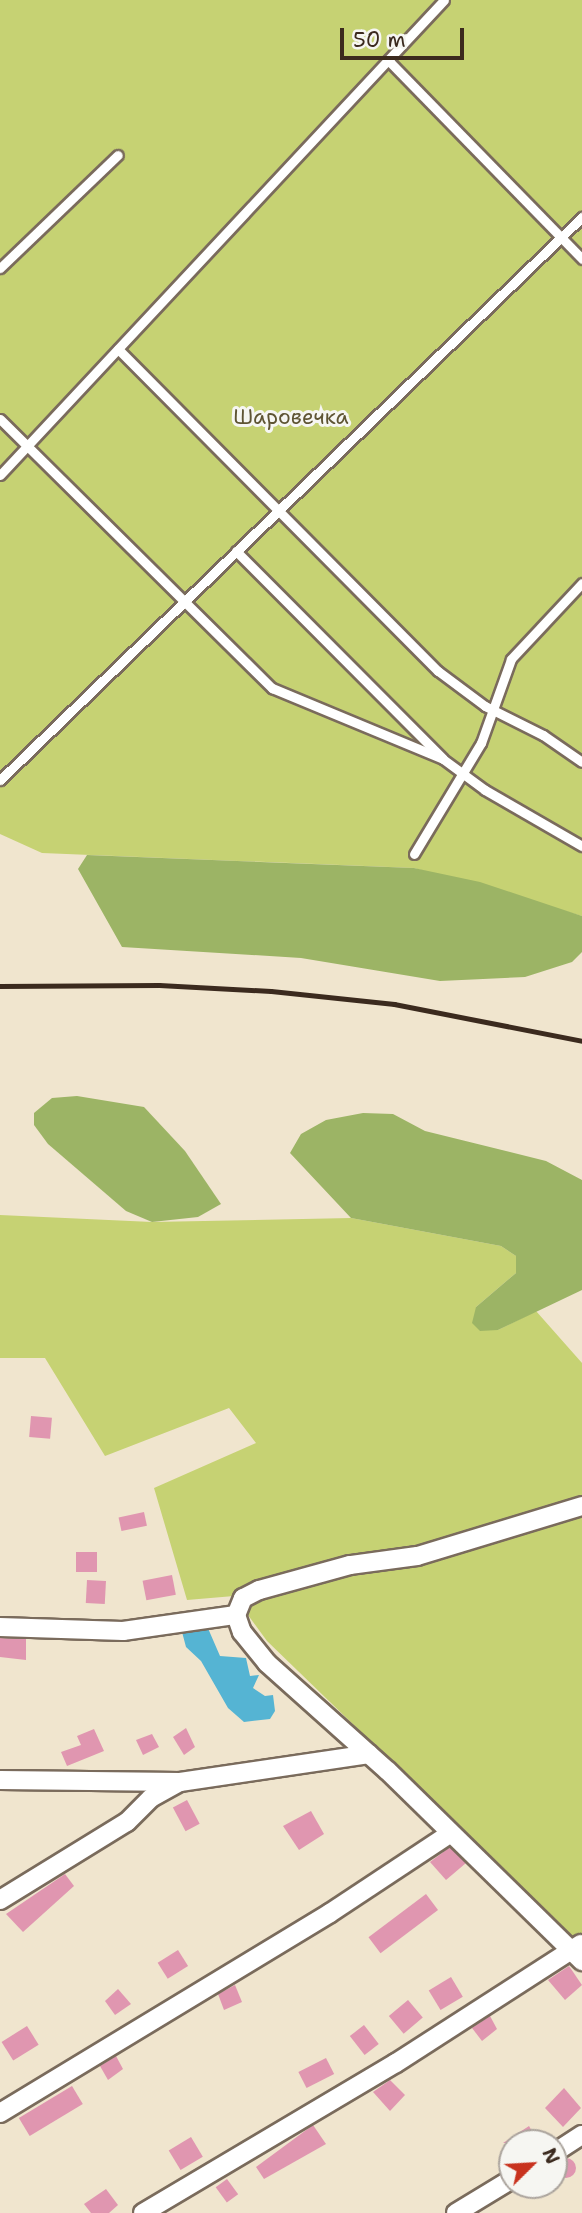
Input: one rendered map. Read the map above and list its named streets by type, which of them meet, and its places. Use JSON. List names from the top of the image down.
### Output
{
  "parks": ["Шаровечка"],
  "scale_bar": "50 m",
  "north": "top right"
}
